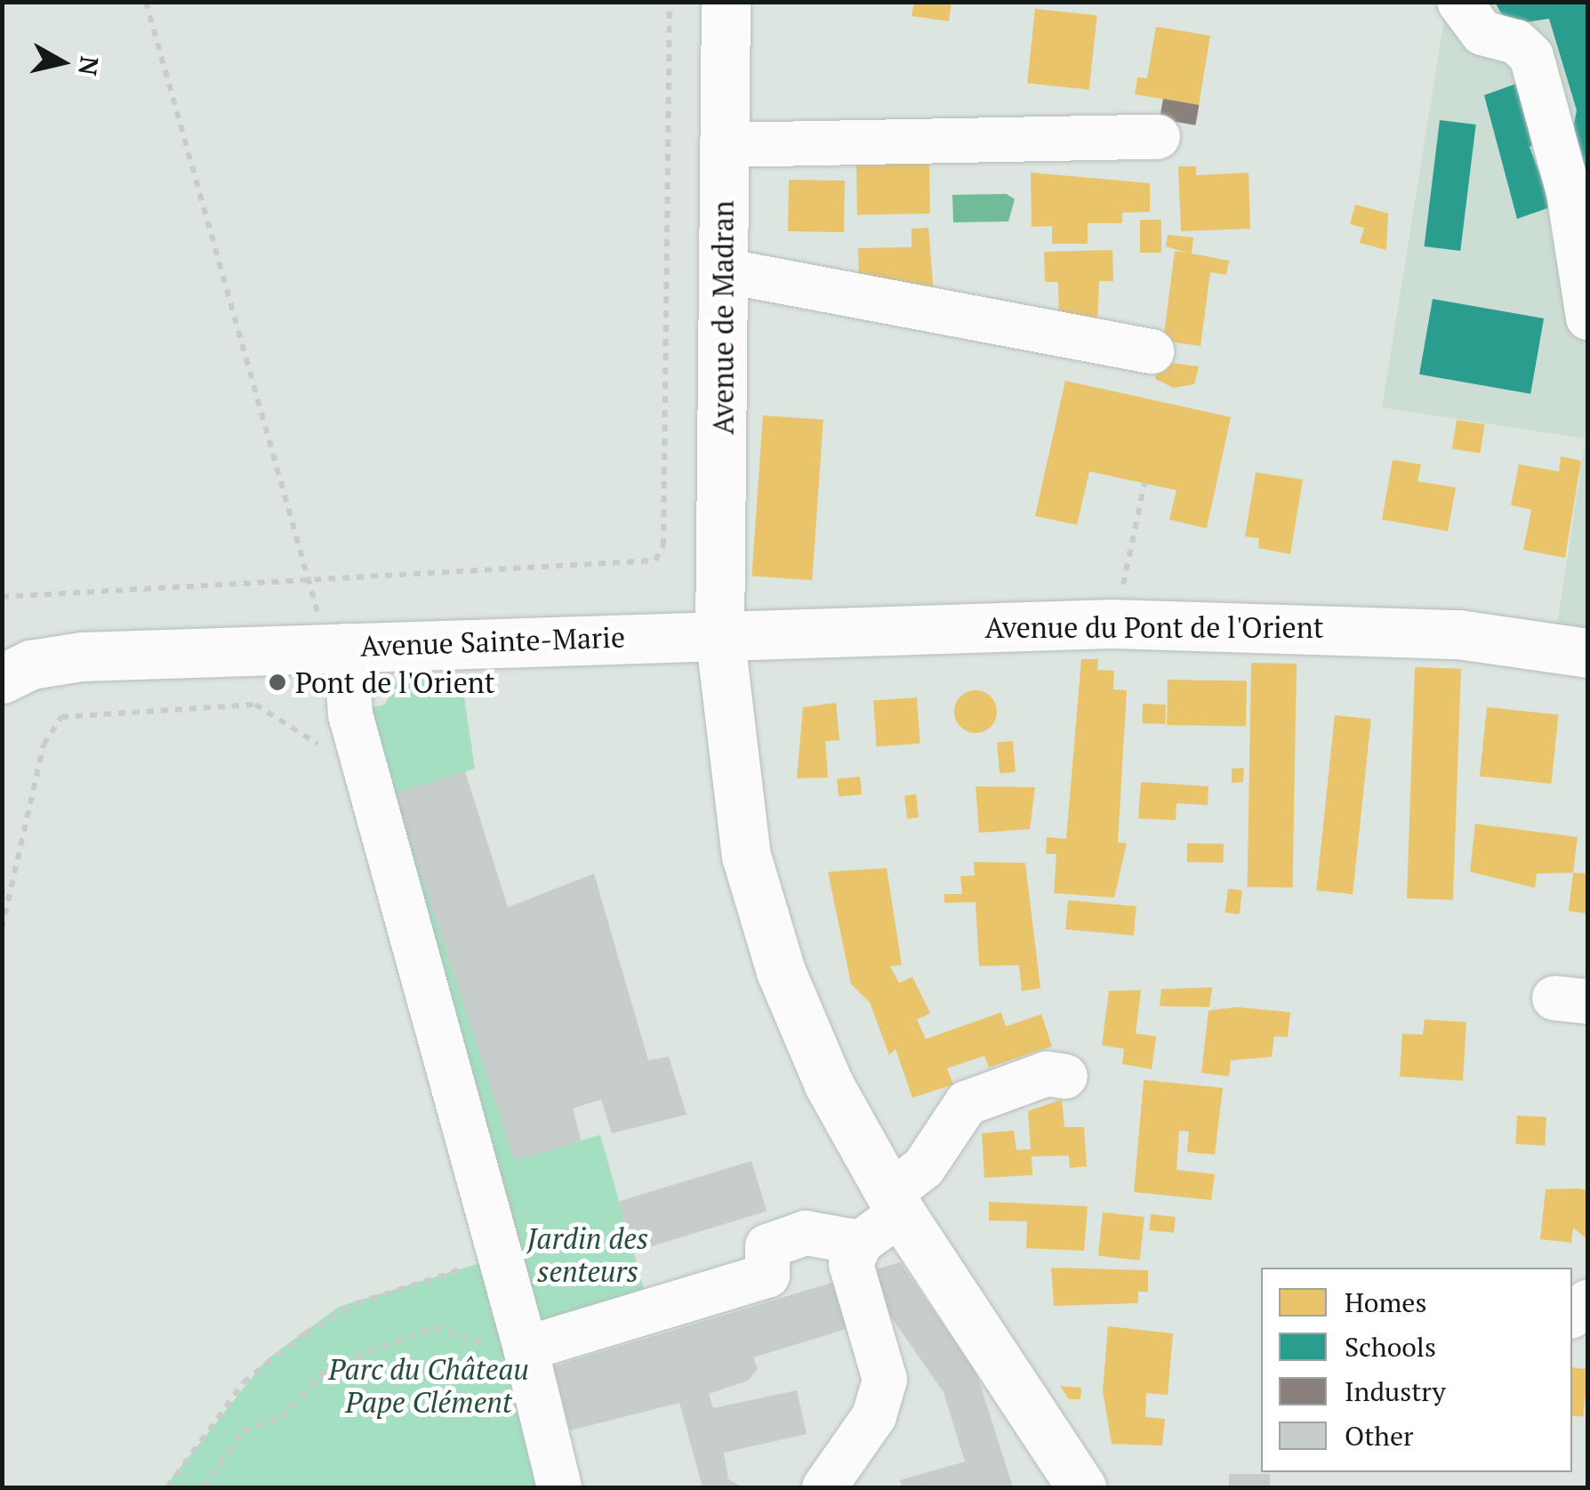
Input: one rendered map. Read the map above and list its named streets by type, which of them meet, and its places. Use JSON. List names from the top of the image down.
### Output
{
  "streets": {
    "main road": ["Avenue de Madran", "Avenue du Pont de l'Orient", "Avenue Sainte-Marie"]
  },
  "crossings": [
    ["Avenue de Madran", "Avenue du Pont de l'Orient"],
    ["Avenue de Madran", "Avenue Sainte-Marie"],
    ["Avenue du Pont de l'Orient", "Avenue Sainte-Marie"]
  ],
  "parks": ["Jardin des senteurs", "Parc du Château Pape Clément"],
  "places": ["Pont de l'Orient"],
  "legend": [
    "Homes",
    "Schools",
    "Industry",
    "Other"
  ],
  "north": "right"
}
